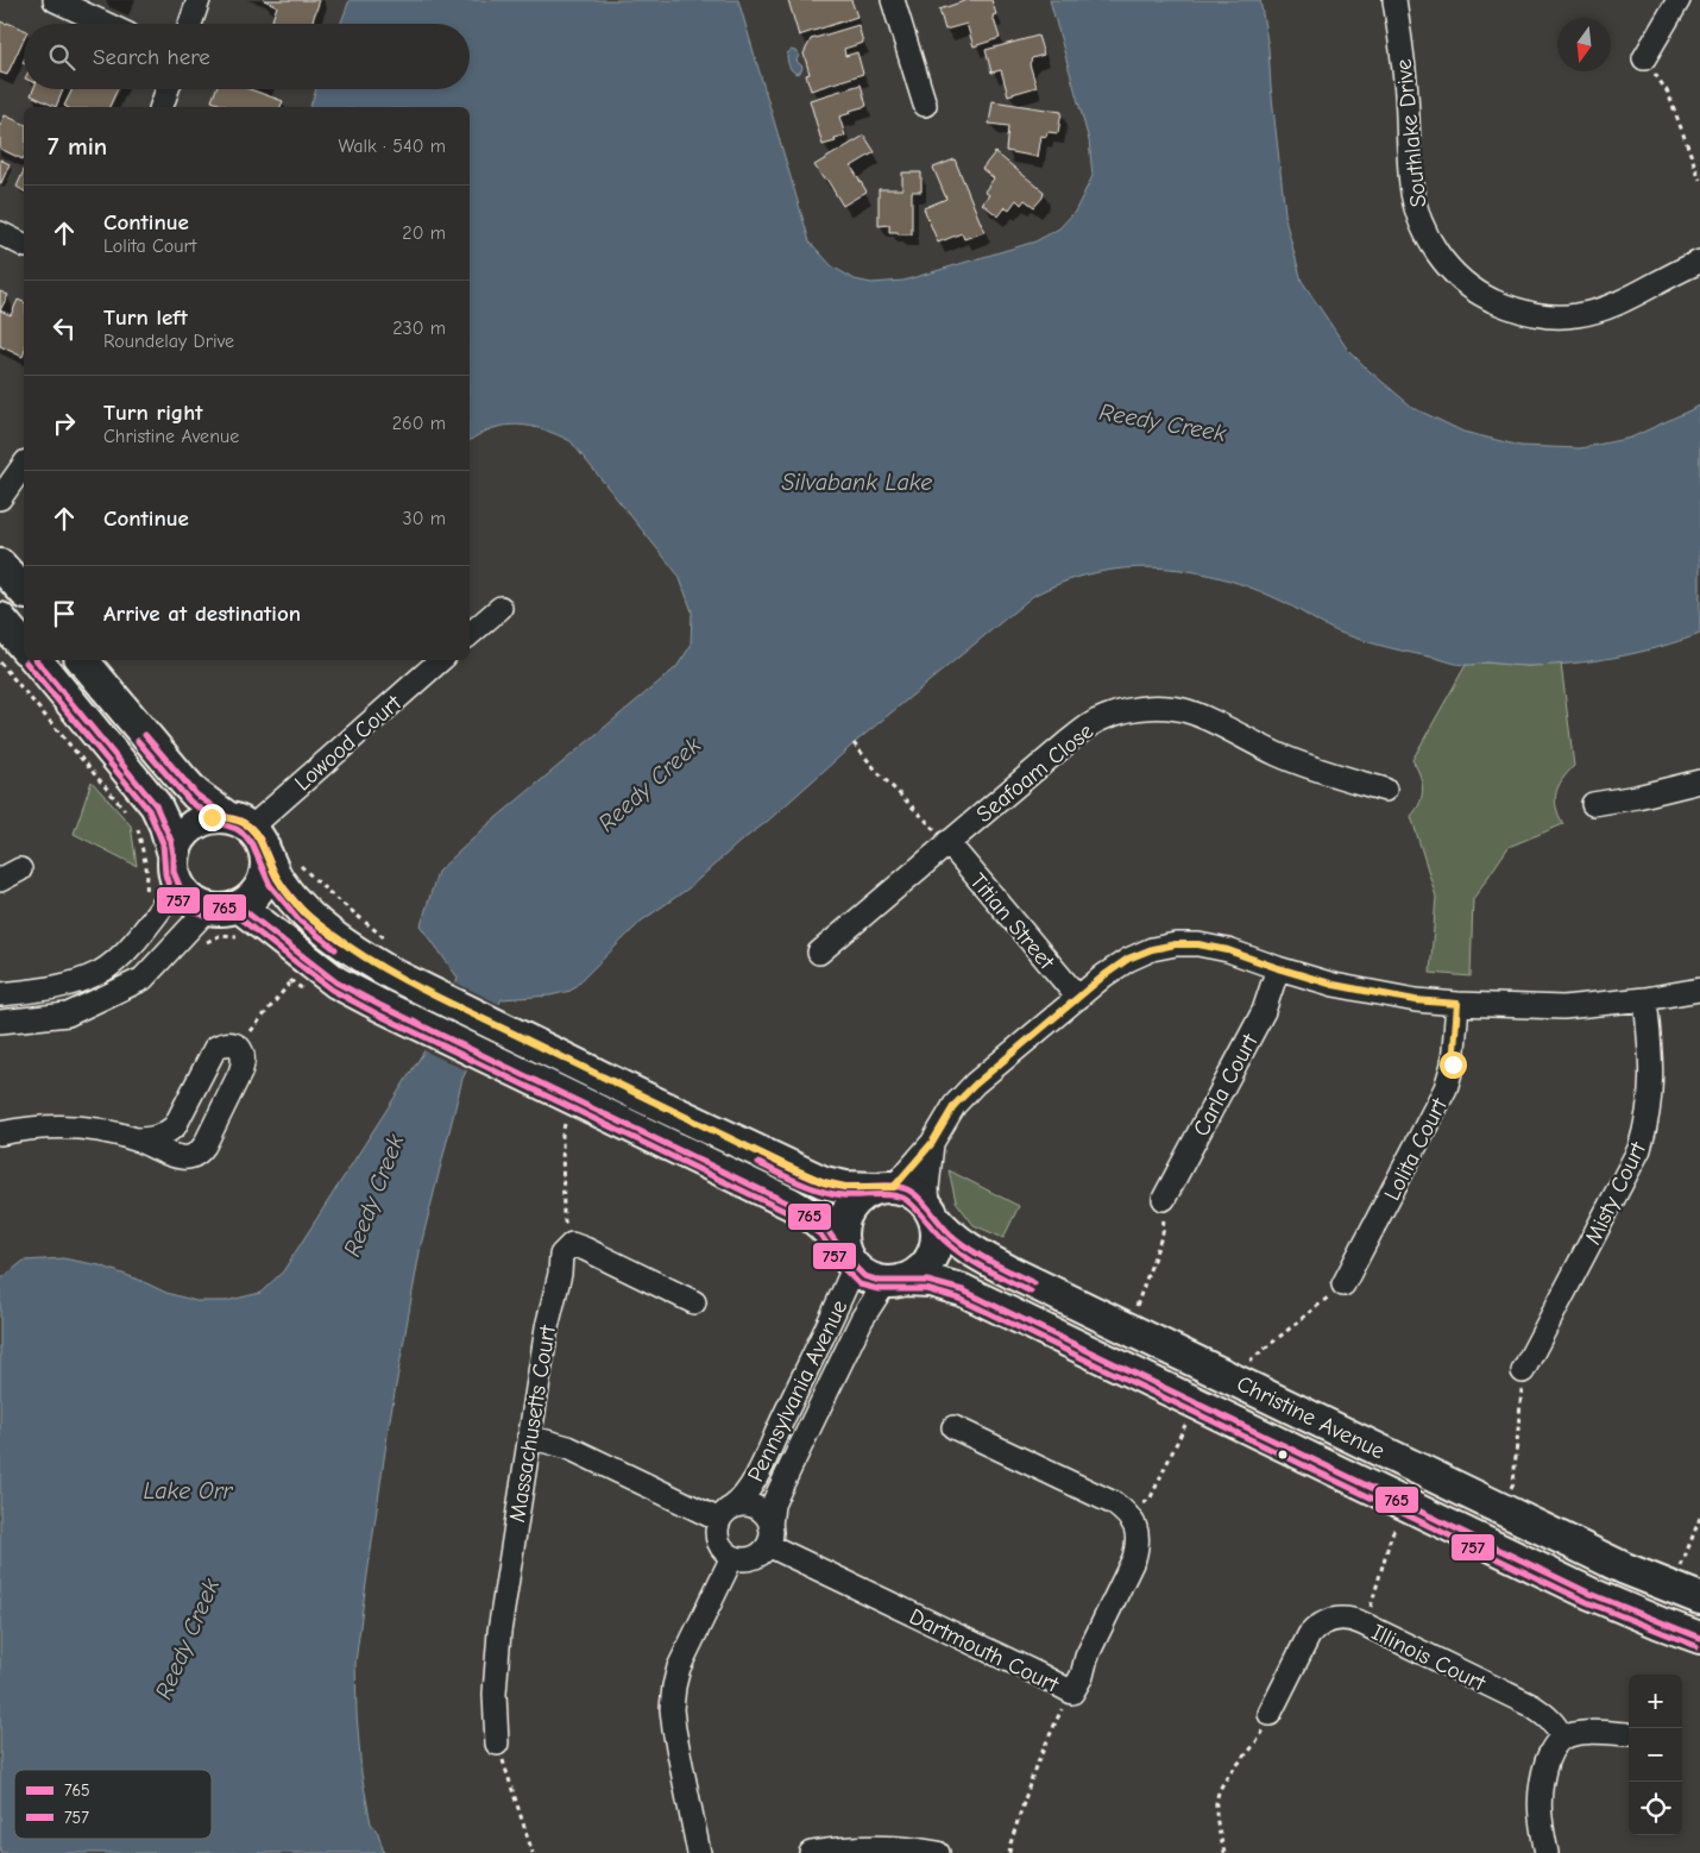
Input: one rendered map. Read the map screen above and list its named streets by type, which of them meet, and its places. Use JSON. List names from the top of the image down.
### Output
{
  "streets": {
    "main road": ["Christine Avenue"],
    "street": [
      "Southlake Drive",
      "Lowood Court",
      "Seafoam Close",
      "Titian Street",
      "Carla Court",
      "Lolita Court",
      "Misty Court",
      "Pennsylvania Avenue",
      "Massachusetts Court",
      "Dartmouth Court",
      "Illinois Court"
    ]
  },
  "crossings": [
    ["Seafoam Close", "Titian Street"],
    ["Pennsylvania Avenue", "Christine Avenue"],
    ["Pennsylvania Avenue", "Dartmouth Court"]
  ],
  "water": ["Reedy Creek", "Silvabank Lake", "Lake Orr"],
  "lines": ["transit line 765", "transit line 757"],
  "legend": ["765", "757"],
  "north": "bottom",
  "page": {
    "search": "Search here",
    "heading": ["7 min", "Walk · 540 m"],
    "list": [
      ["Continue", "Lolita Court", "20 m"],
      ["Turn left", "Roundelay Drive", "230 m"],
      ["Turn right", "Christine Avenue", "260 m"],
      ["Continue", "30 m"],
      "Arrive at destination"
    ],
    "map_buttons": ["+", "−"]
  }
}
